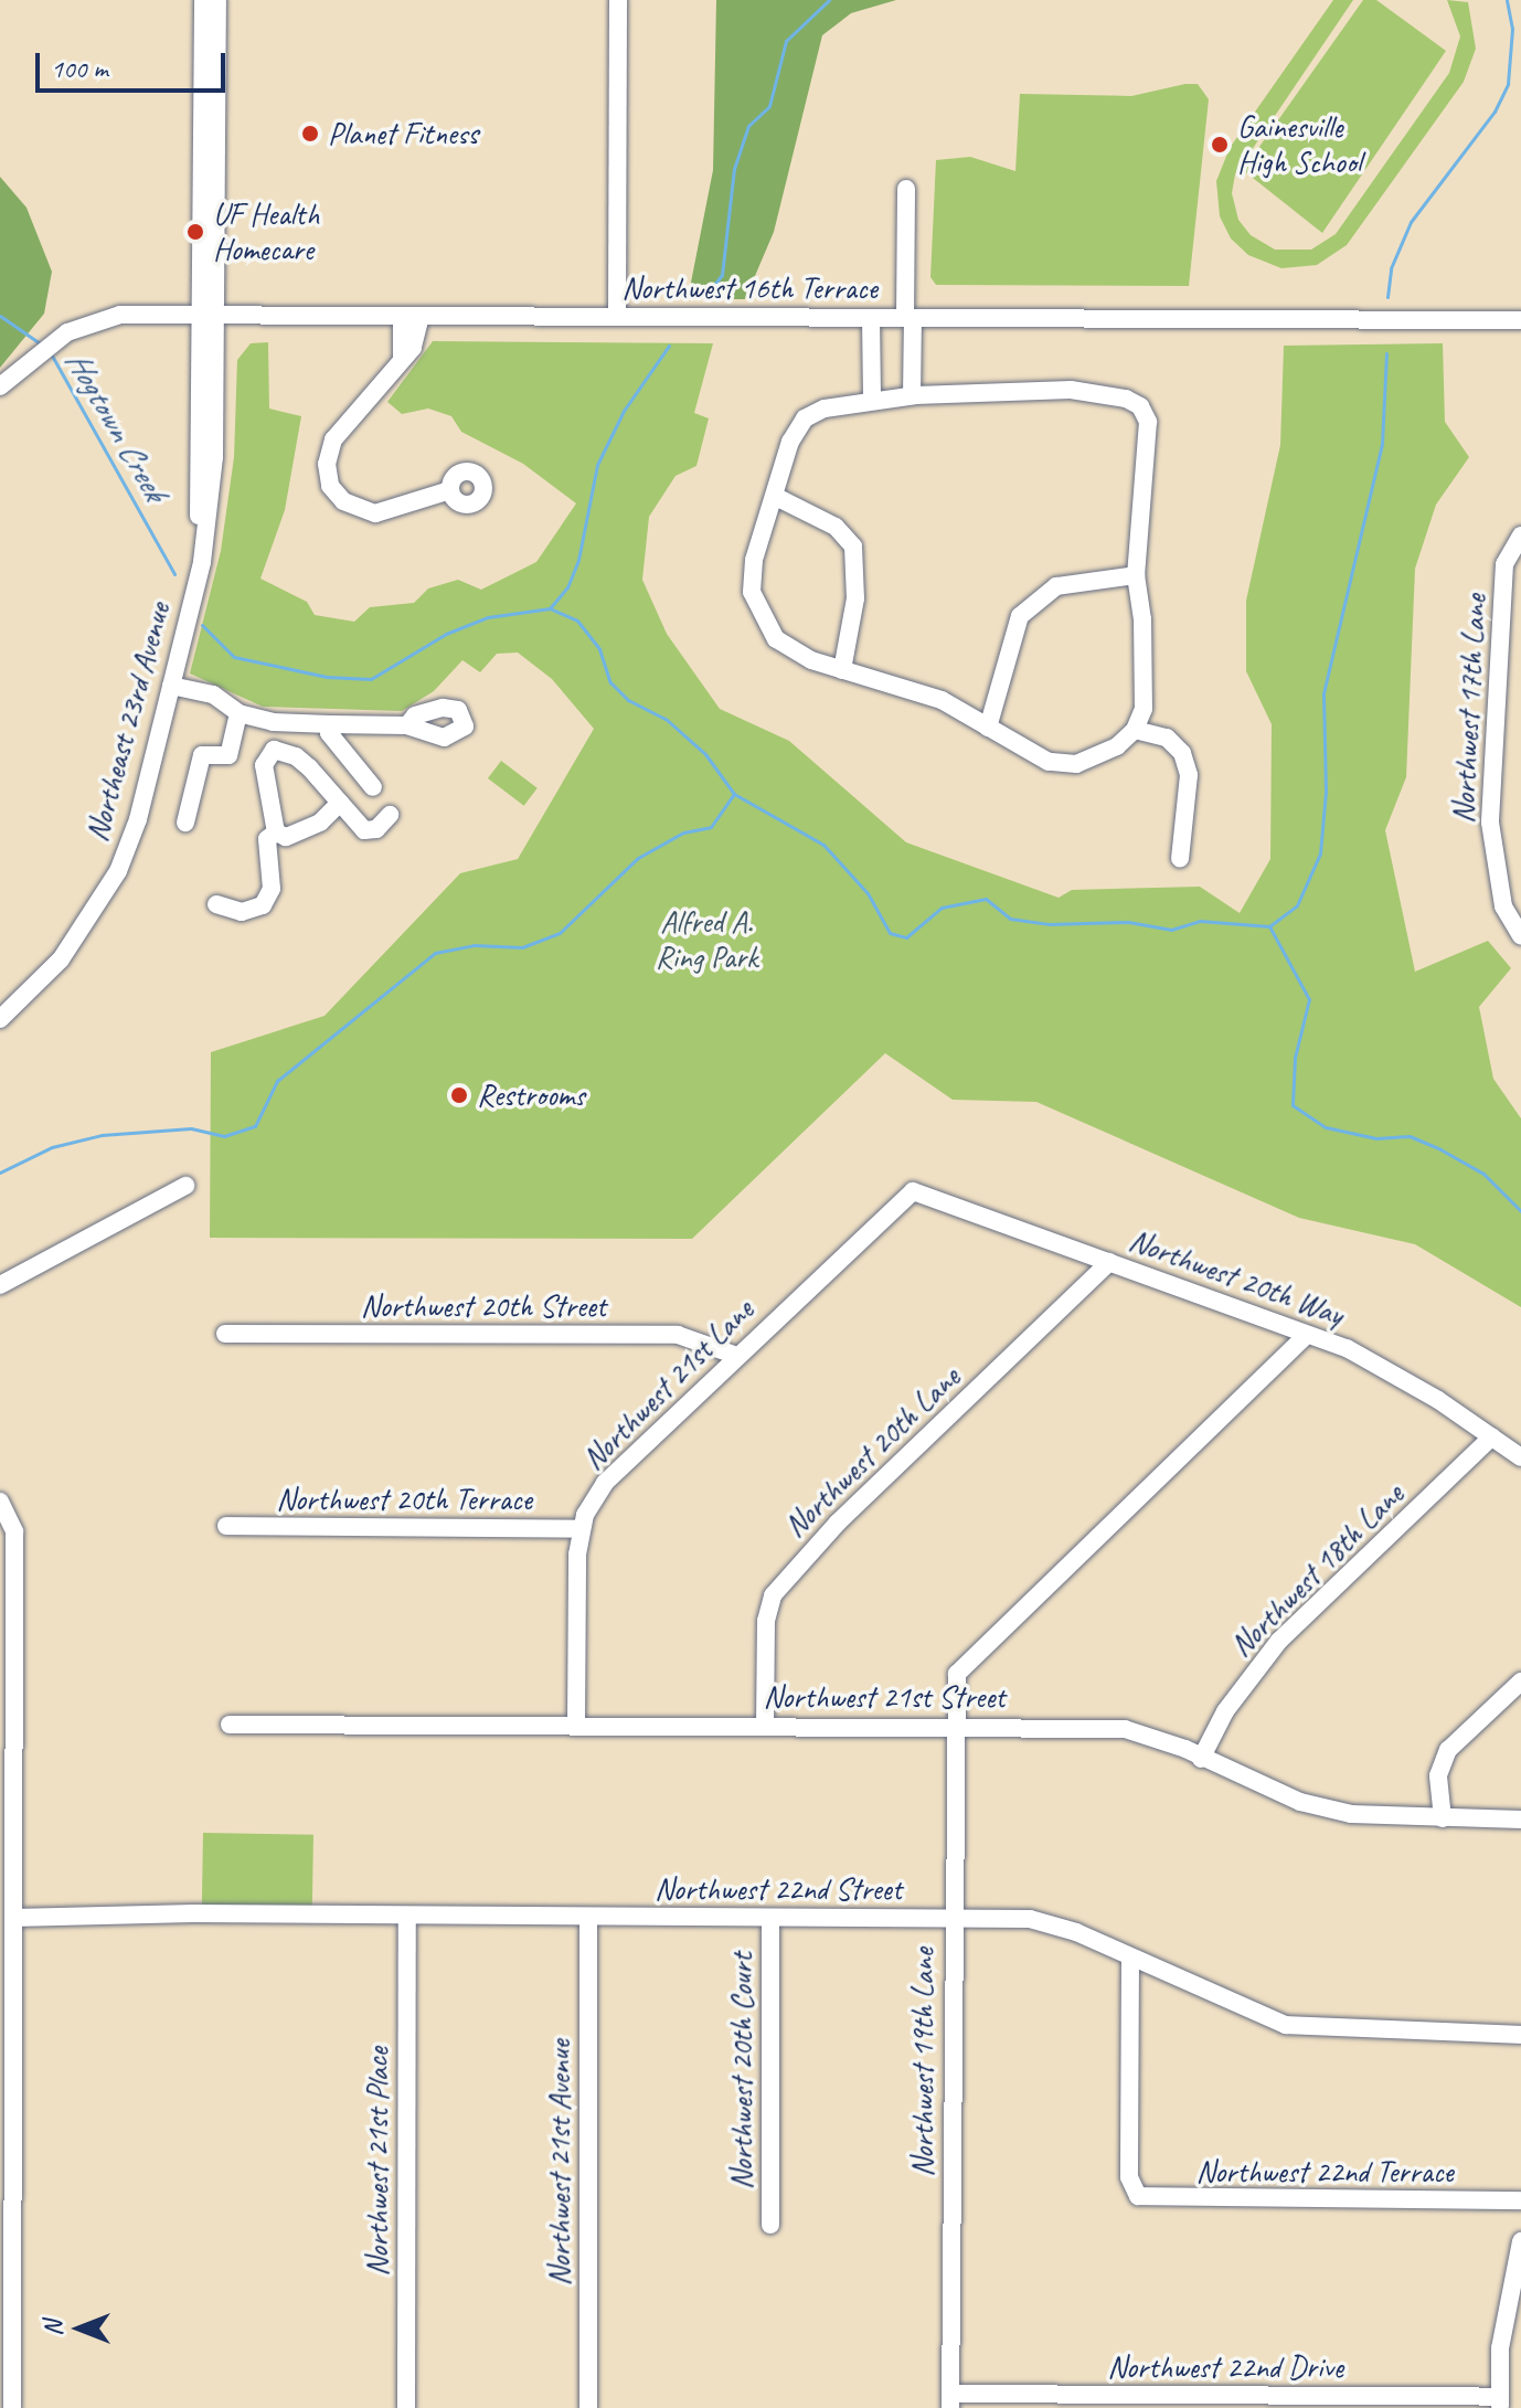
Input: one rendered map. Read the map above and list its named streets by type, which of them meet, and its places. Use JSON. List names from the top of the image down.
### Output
{
  "streets": {
    "street": [
      "Northwest 16th Terrace",
      "Northwest 17th Lane",
      "Northeast 23rd Avenue",
      "Northwest 20th Way",
      "Northwest 20th Street",
      "Northwest 21st Lane",
      "Northwest 20th Lane",
      "Northwest 20th Terrace",
      "Northwest 18th Lane",
      "Northwest 21st Street",
      "Northwest 22nd Street",
      "Northwest 19th Lane",
      "Northwest 20th Court",
      "Northwest 21st Place",
      "Northwest 21st Avenue",
      "Northwest 22nd Terrace",
      "Northwest 22nd Drive"
    ]
  },
  "crossings": [
    ["Northwest 16th Terrace", "Northeast 23rd Avenue"],
    ["Northwest 20th Way", "Northwest 21st Lane"],
    ["Northwest 20th Way", "Northwest 20th Lane"],
    ["Northwest 20th Way", "Northwest 18th Lane"],
    ["Northwest 20th Way", "Northwest 19th Lane"],
    ["Northwest 20th Street", "Northwest 21st Lane"],
    ["Northwest 21st Lane", "Northwest 20th Terrace"],
    ["Northwest 21st Lane", "Northwest 21st Street"],
    ["Northwest 20th Lane", "Northwest 21st Street"],
    ["Northwest 18th Lane", "Northwest 21st Street"],
    ["Northwest 21st Street", "Northwest 19th Lane"],
    ["Northwest 22nd Street", "Northwest 19th Lane"],
    ["Northwest 22nd Street", "Northwest 20th Court"],
    ["Northwest 22nd Street", "Northwest 21st Place"],
    ["Northwest 22nd Street", "Northwest 21st Avenue"],
    ["Northwest 22nd Street", "Northwest 22nd Terrace"],
    ["Northwest 19th Lane", "Northwest 22nd Drive"]
  ],
  "water": ["Hogtown Creek"],
  "parks": ["Alfred A. Ring Park"],
  "places": [
    "Planet Fitness",
    "Gainesville High School",
    "UF Health Homecare",
    "Restrooms"
  ],
  "scale_bar": "100 m",
  "north": "left"
}
